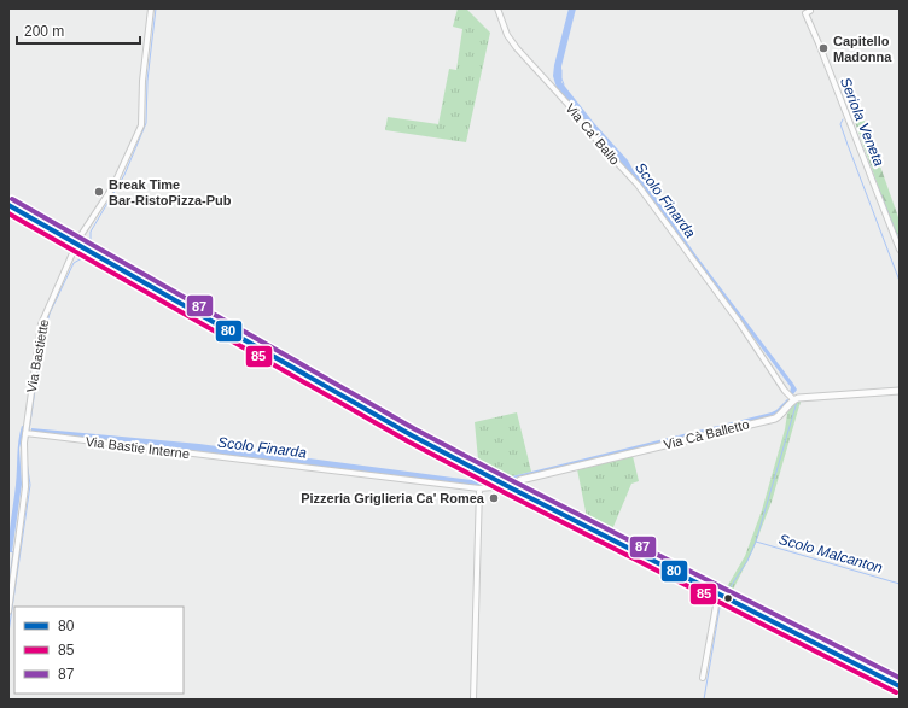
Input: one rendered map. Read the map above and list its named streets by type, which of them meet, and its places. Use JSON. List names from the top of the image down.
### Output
{
  "streets": {
    "street": [
      "Via Ca' Ballo",
      "Via Bastiette",
      "Via Cà Balletto",
      "Via Bastie Interne"
    ]
  },
  "crossings": [
    ["Via Ca' Ballo", "Via Cà Balletto"],
    ["Via Bastiette", "Via Bastie Interne"]
  ],
  "water": ["Seriola Veneta", "Scolo Finarda", "Scolo Malcanton"],
  "places": ["Capitello Madonna", "Break Time Bar-RistoPizza-Pub", "Pizzeria Griglieria Ca' Romea"],
  "lines": ["transit line 87", "transit line 80", "transit line 85"],
  "legend": ["80", "85", "87"],
  "scale_bar": "200 m"
}
